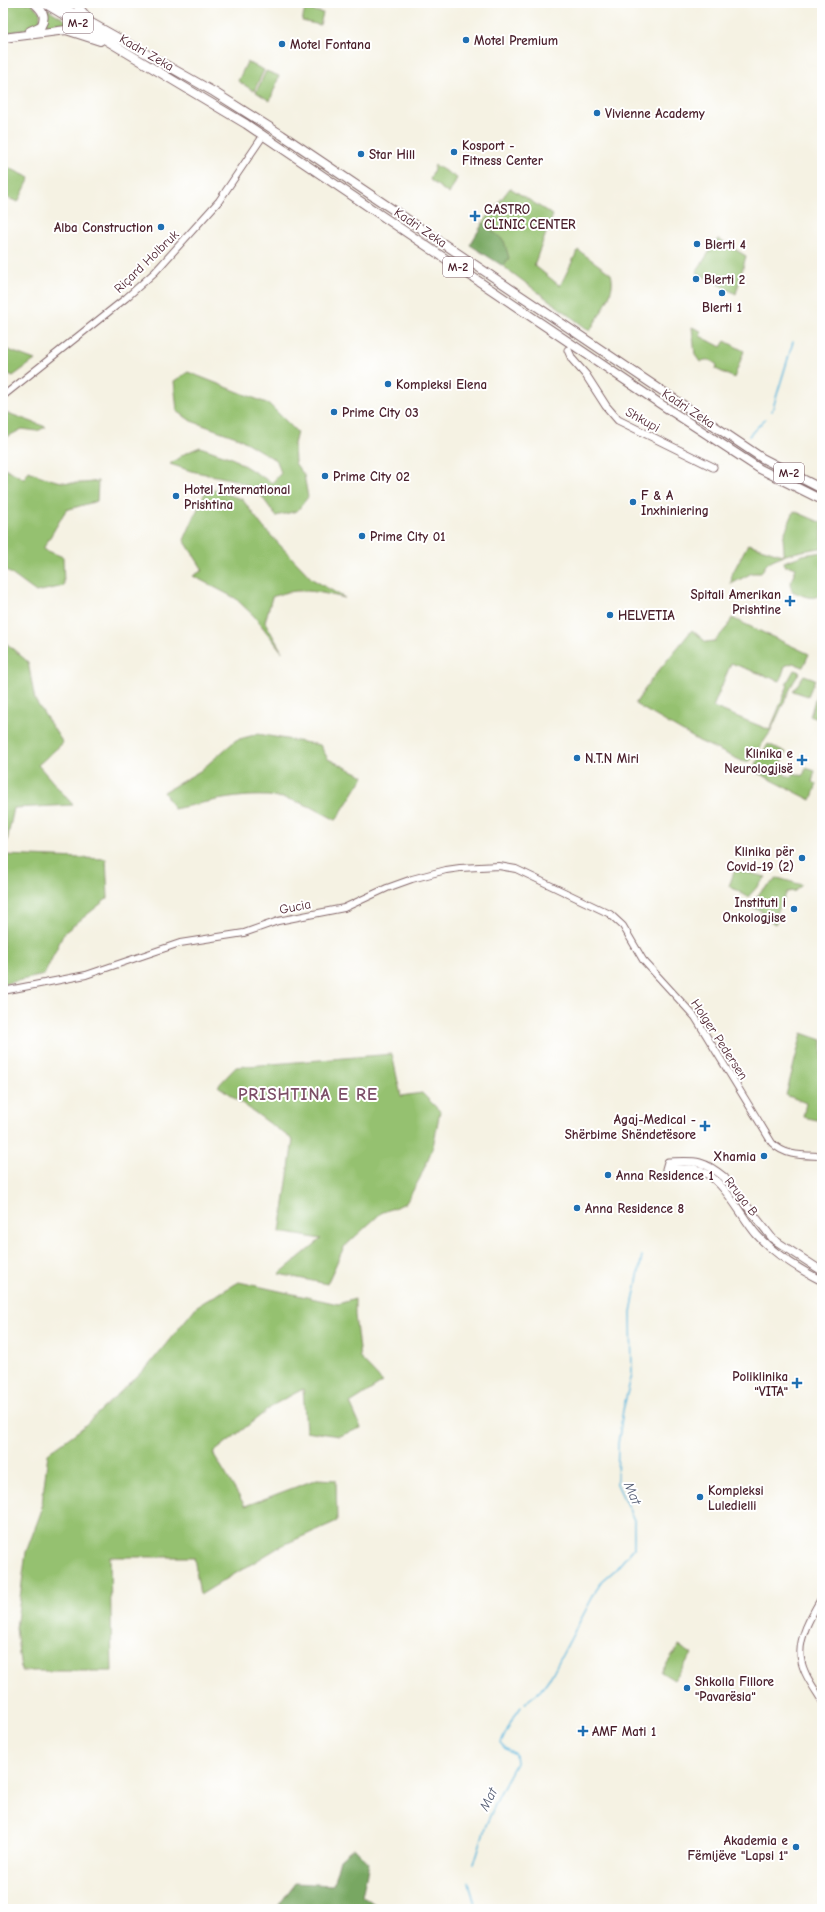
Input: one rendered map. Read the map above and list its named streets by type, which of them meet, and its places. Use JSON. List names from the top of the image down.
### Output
{
  "streets": {
    "highway": ["M-2", "Kadri Zeka"],
    "main road": ["Shkupi", "Rruga B"],
    "street": ["Riçard Holbruk", "Gucia", "Holger Pedersen"]
  },
  "crossings": [
    ["Kadri Zeka", "Riçard Holbruk"],
    ["Gucia", "Holger Pedersen"]
  ],
  "districts": ["PRISHTINA E RE"],
  "water": ["Mat"],
  "places": {
    "other": [
      "Motel Premium",
      "Motel Fontana",
      "Vivienne Academy",
      "Kosport - Fitness Center",
      "Star Hill",
      "Alba Construction",
      "Blerti 4",
      "Blerti 2",
      "Blerti 1",
      "Kompleksi Elena",
      "Prime City 03",
      "Prime City 02",
      "Hotel International Prishtina",
      "F & A Inxhiniering",
      "Prime City 01",
      "HELVETIA",
      "N.T.N Miri",
      "Klinika për Covid-19 (2)",
      "Instituti i Onkologjise",
      "Xhamia",
      "Anna Residence 1",
      "Anna Residence 8",
      "Kompleksi Luledielli",
      "Shkolla Fillore \"Pavarësia\"",
      "Akademia e Fëmijëve \"Lapsi 1\""
    ],
    "health": [
      "GASTRO CLINIC CENTER",
      "Spitali Amerikan Prishtine",
      "Klinika e Neurologjisë",
      "Agaj-Medical - Shërbime Shëndetësore",
      "Poliklinika \"VITA\"",
      "AMF Mati 1"
    ]
  }
}
